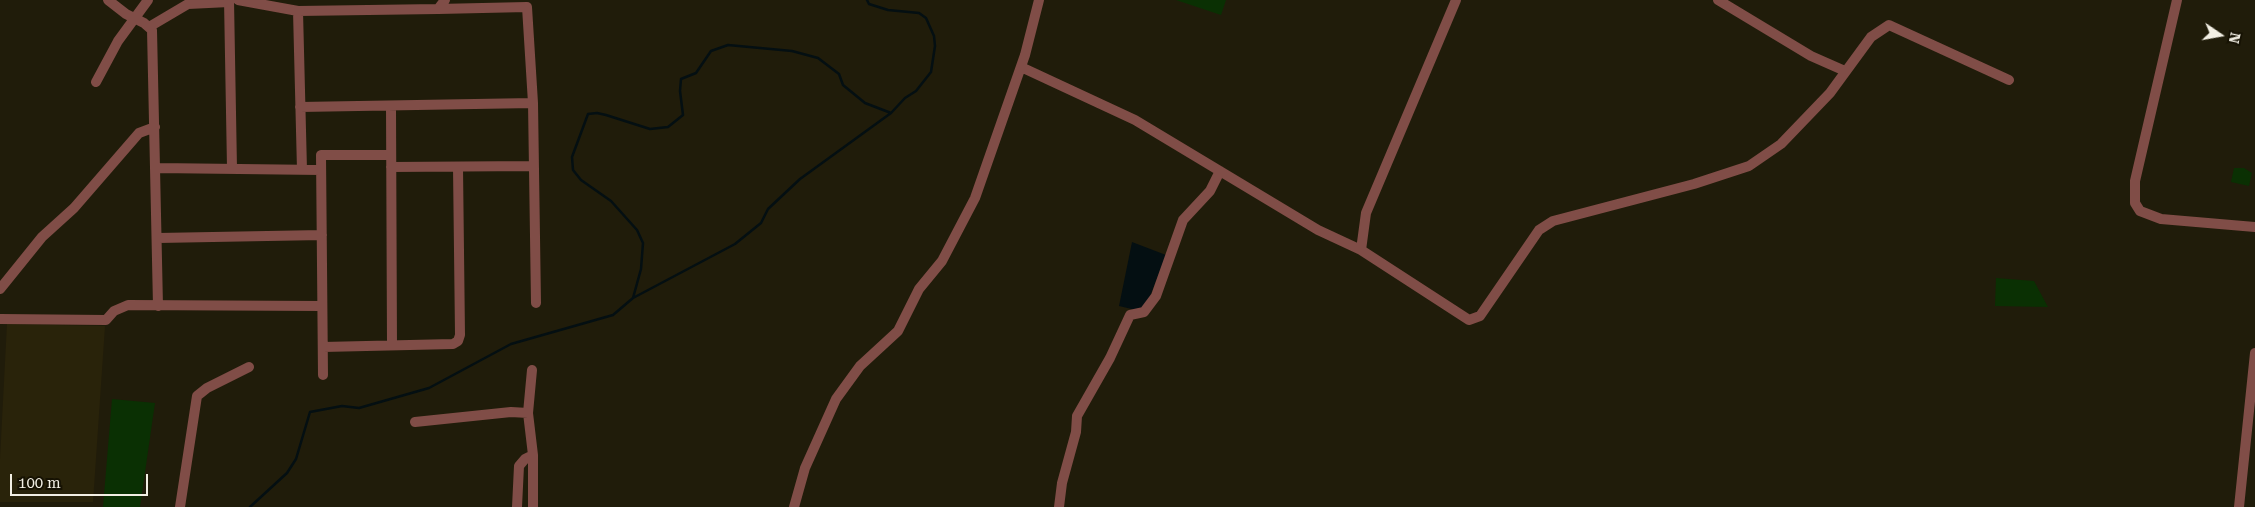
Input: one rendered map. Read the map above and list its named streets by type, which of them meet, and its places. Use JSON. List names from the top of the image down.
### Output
{
  "scale_bar": "100 m",
  "north": "right"
}
